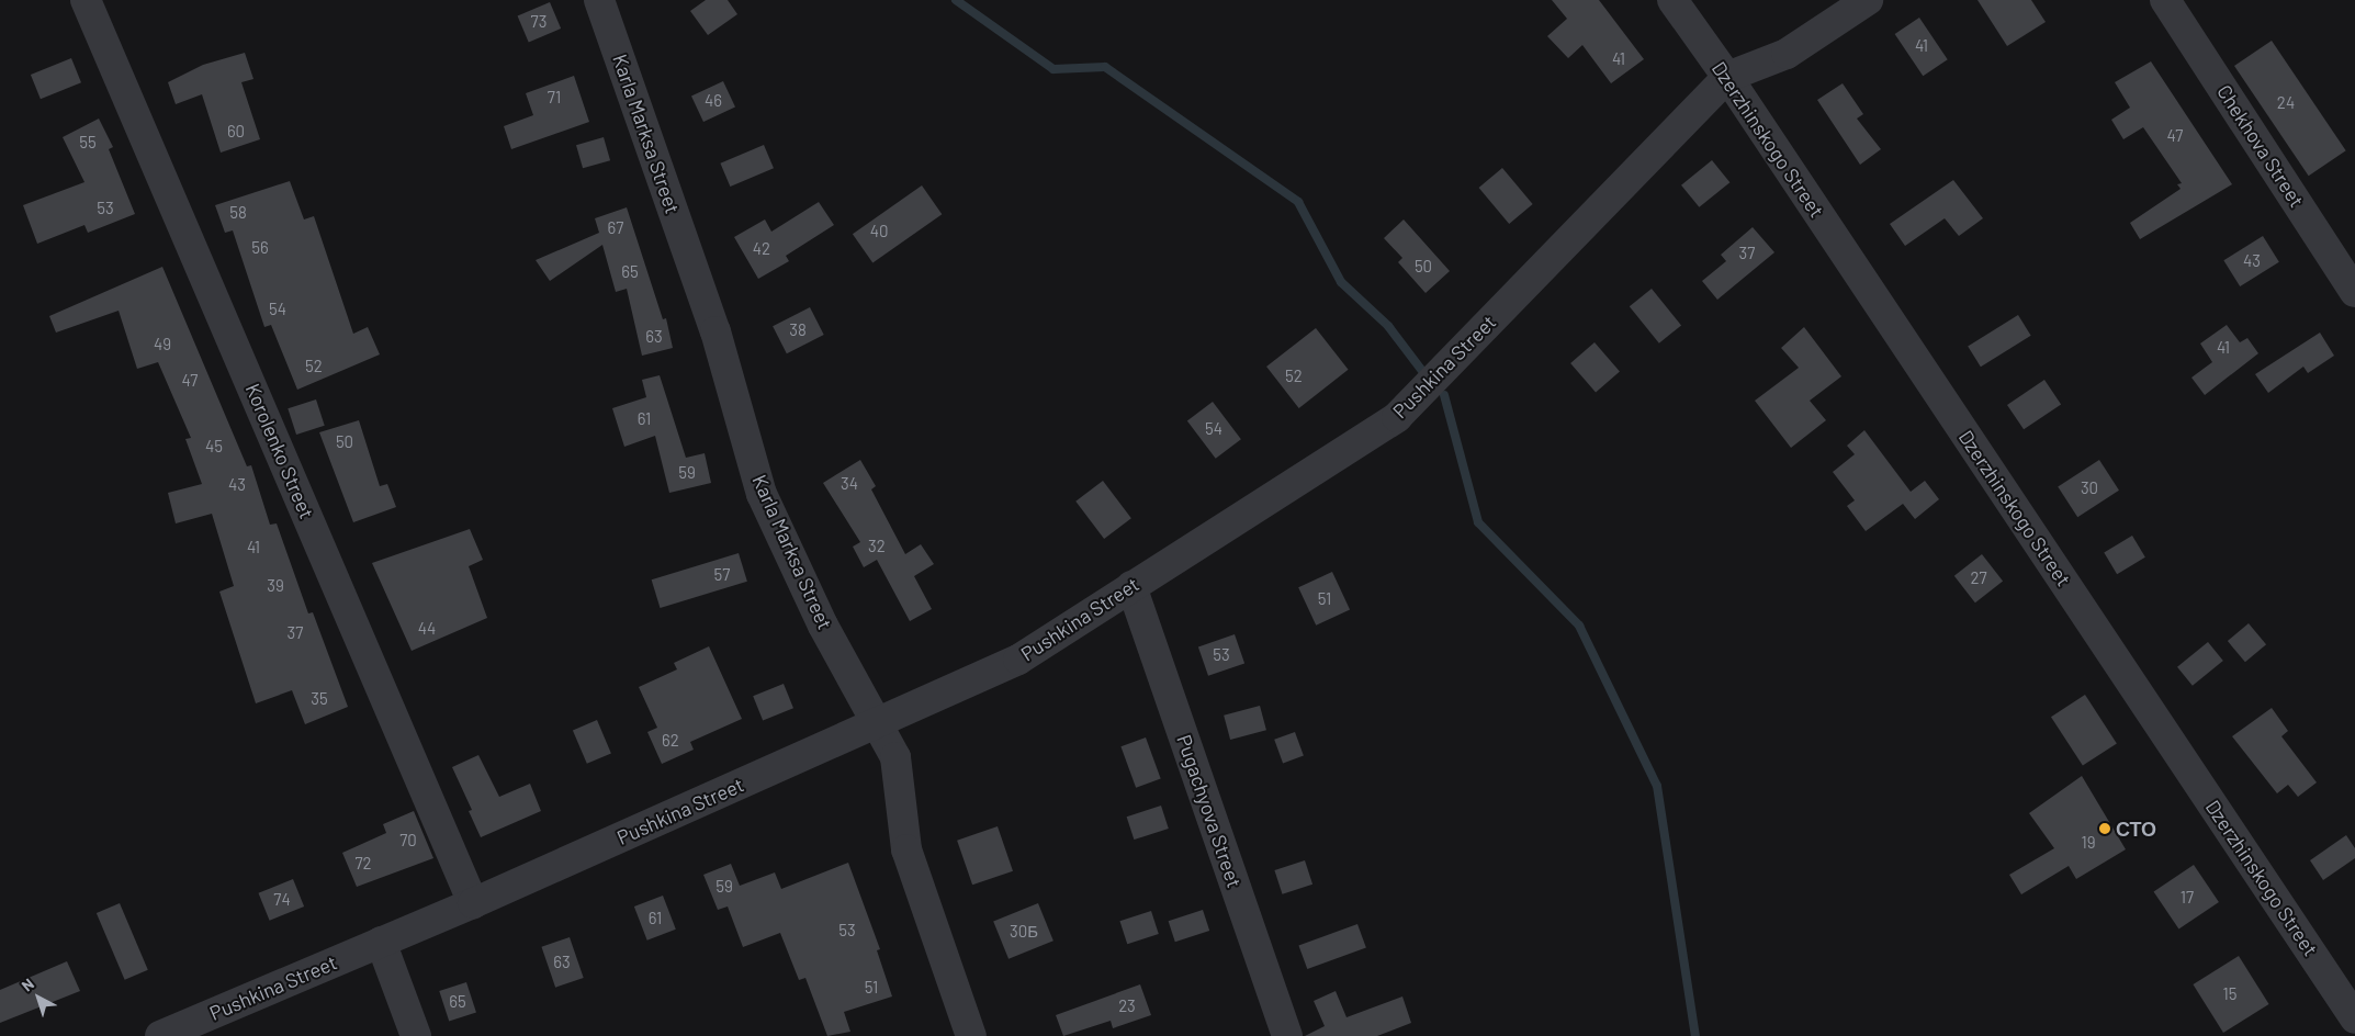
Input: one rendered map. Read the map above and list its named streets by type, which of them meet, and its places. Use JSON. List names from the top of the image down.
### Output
{
  "streets": {
    "street": [
      "Karla Marksa Street",
      "Dzerzhinskogo Street",
      "Chekhova Street",
      "Pushkina Street",
      "Korolenko Street",
      "Pugachyova Street"
    ]
  },
  "crossings": [
    ["Karla Marksa Street", "Pushkina Street"],
    ["Dzerzhinskogo Street", "Pushkina Street"],
    ["Pushkina Street", "Korolenko Street"],
    ["Pushkina Street", "Pugachyova Street"]
  ],
  "places": ["СТО"],
  "house_numbers": [
    "73",
    "41",
    "41",
    "71",
    "46",
    "24",
    "60",
    "47",
    "55",
    "53",
    "58",
    "67",
    "40",
    "56",
    "42",
    "37",
    "43",
    "50",
    "65",
    "54",
    "38",
    "63",
    "49",
    "41",
    "52",
    "52",
    "47",
    "61",
    "54",
    "50",
    "45",
    "59",
    "34",
    "43",
    "30",
    "32",
    "41",
    "57",
    "27",
    "39",
    "51",
    "44",
    "37",
    "53",
    "35",
    "62",
    "70",
    "19",
    "72",
    "59",
    "17",
    "74",
    "61",
    "53",
    "30Б",
    "63",
    "51",
    "15",
    "65",
    "23"
  ],
  "north": "top left"
}
